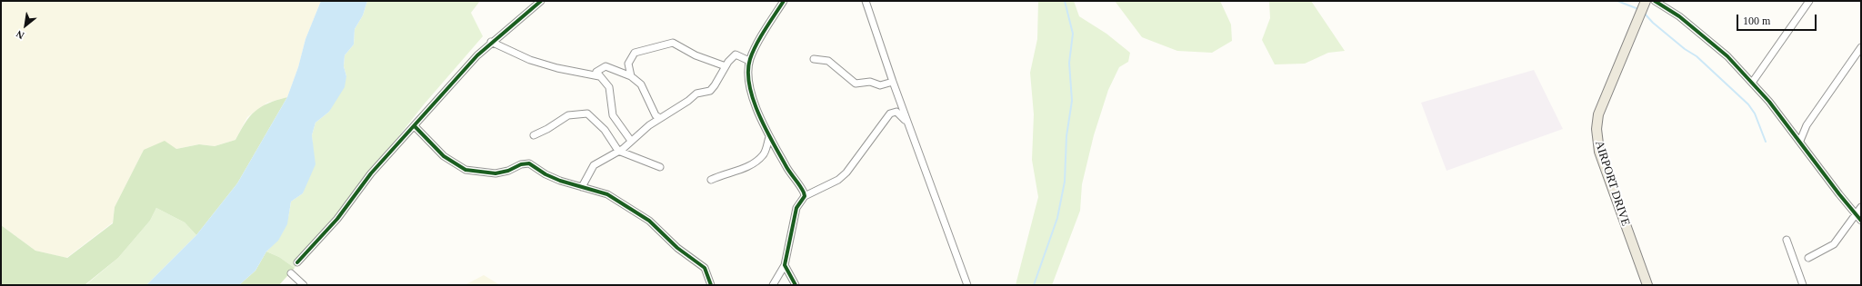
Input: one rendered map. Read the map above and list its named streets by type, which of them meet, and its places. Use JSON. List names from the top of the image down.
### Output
{
  "streets": {
    "main road": ["AIRPORT DRIVE"]
  },
  "scale_bar": "100 m",
  "north": "bottom left"
}
